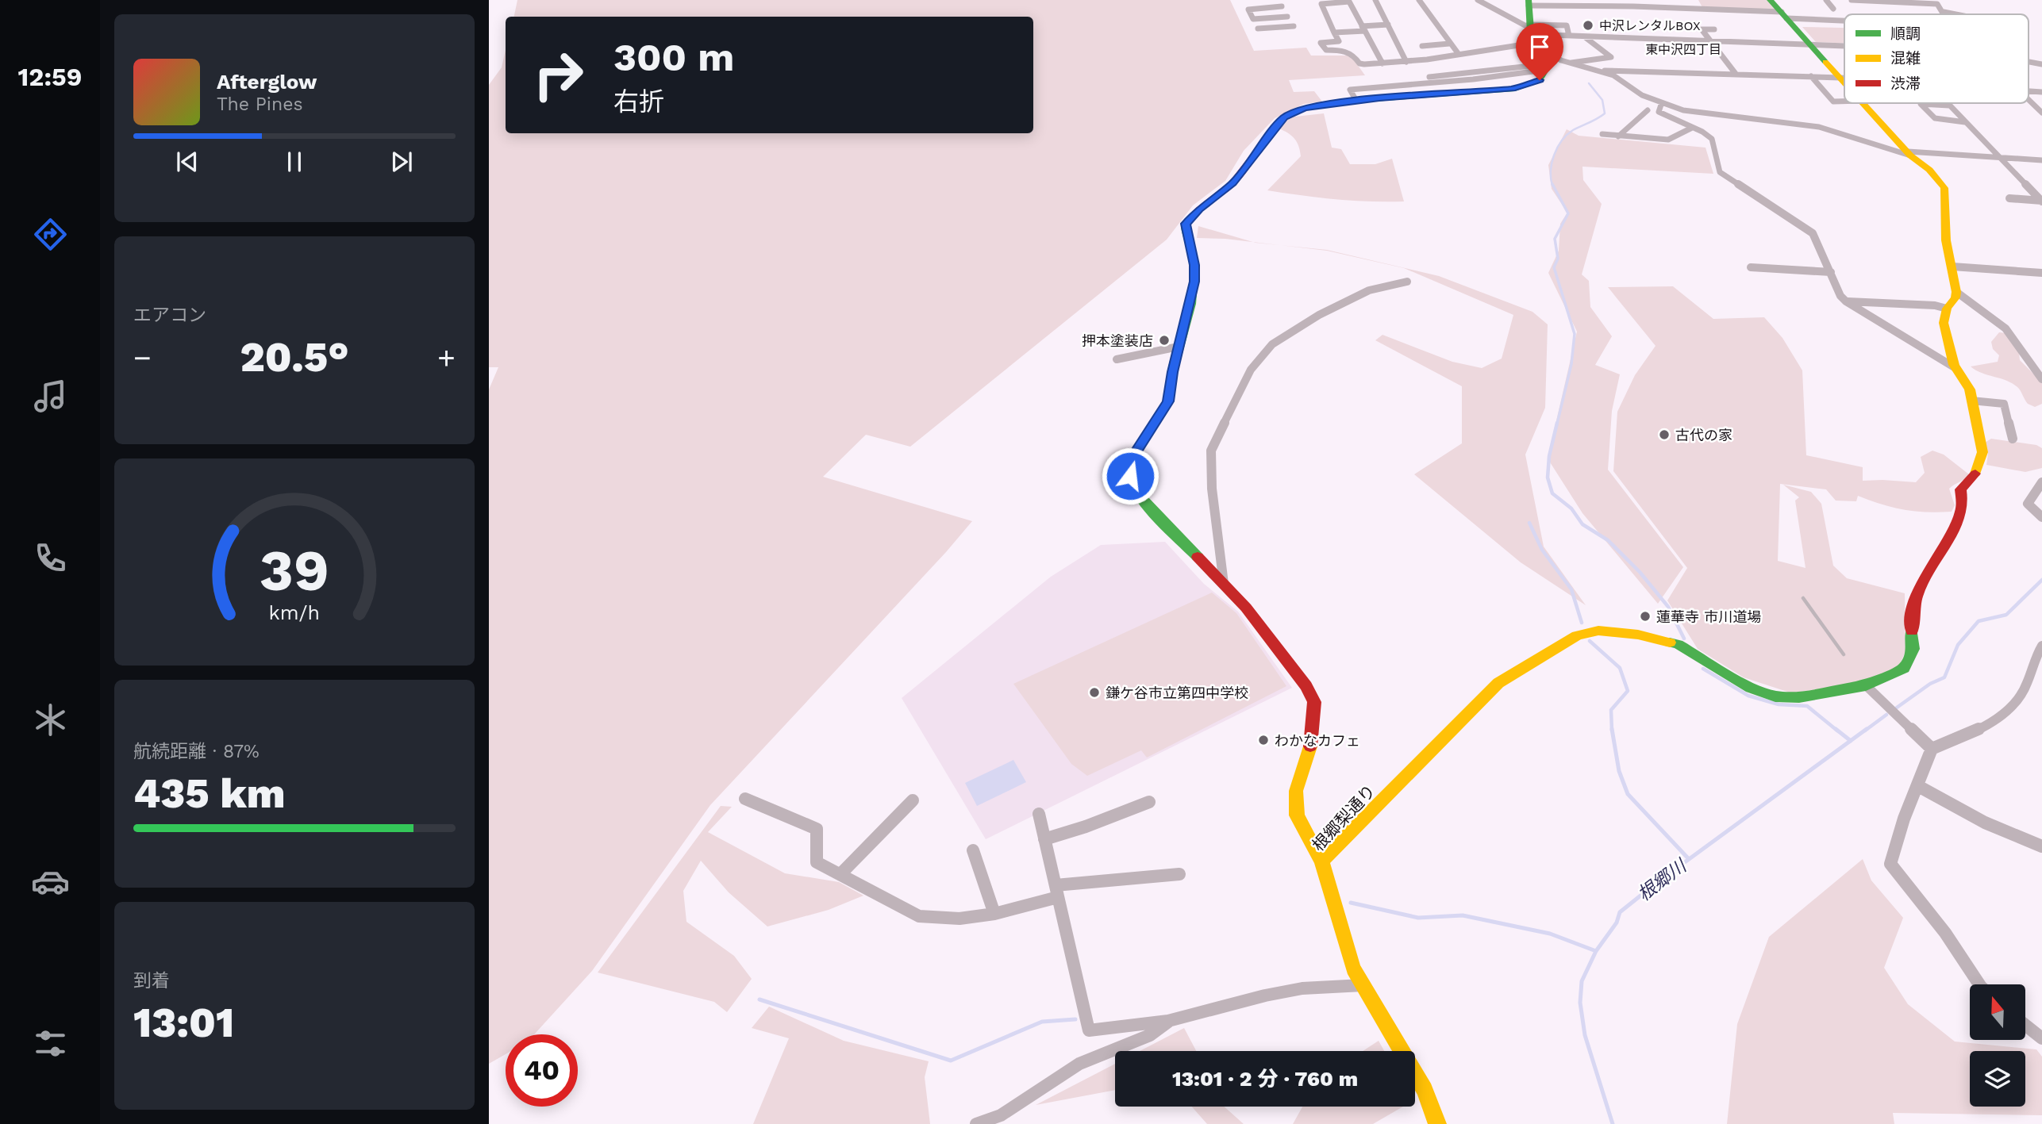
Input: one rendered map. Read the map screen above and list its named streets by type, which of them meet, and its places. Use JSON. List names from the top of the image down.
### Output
{
  "streets": {
    "street": ["根郷梨通り"]
  },
  "districts": ["東中沢四丁目"],
  "water": ["根郷川"],
  "places": [
    "中沢レンタルBOX",
    "押本塗装店",
    "古代の家",
    "蓮華寺 市川道場",
    "鎌ケ谷市立第四中学校",
    "わかなカフェ"
  ],
  "legend": ["順調", "混雑", "渋滞"],
  "north": "top",
  "page": {
    "tabs": "12:59",
    "turn": ["300 m", "右折"],
    "song": ["Afterglow", "The Pines"],
    "tile": [
      "エアコン",
      ["航続距離 · 87%", "435 km"],
      ["到着", "13:01"]
    ],
    "heat": ["−", "20.5°", "+"],
    "limit": "40",
    "trip": "13:01 · 2 分 · 760 m",
    "gauge": ["39", "km/h"]
  }
}
